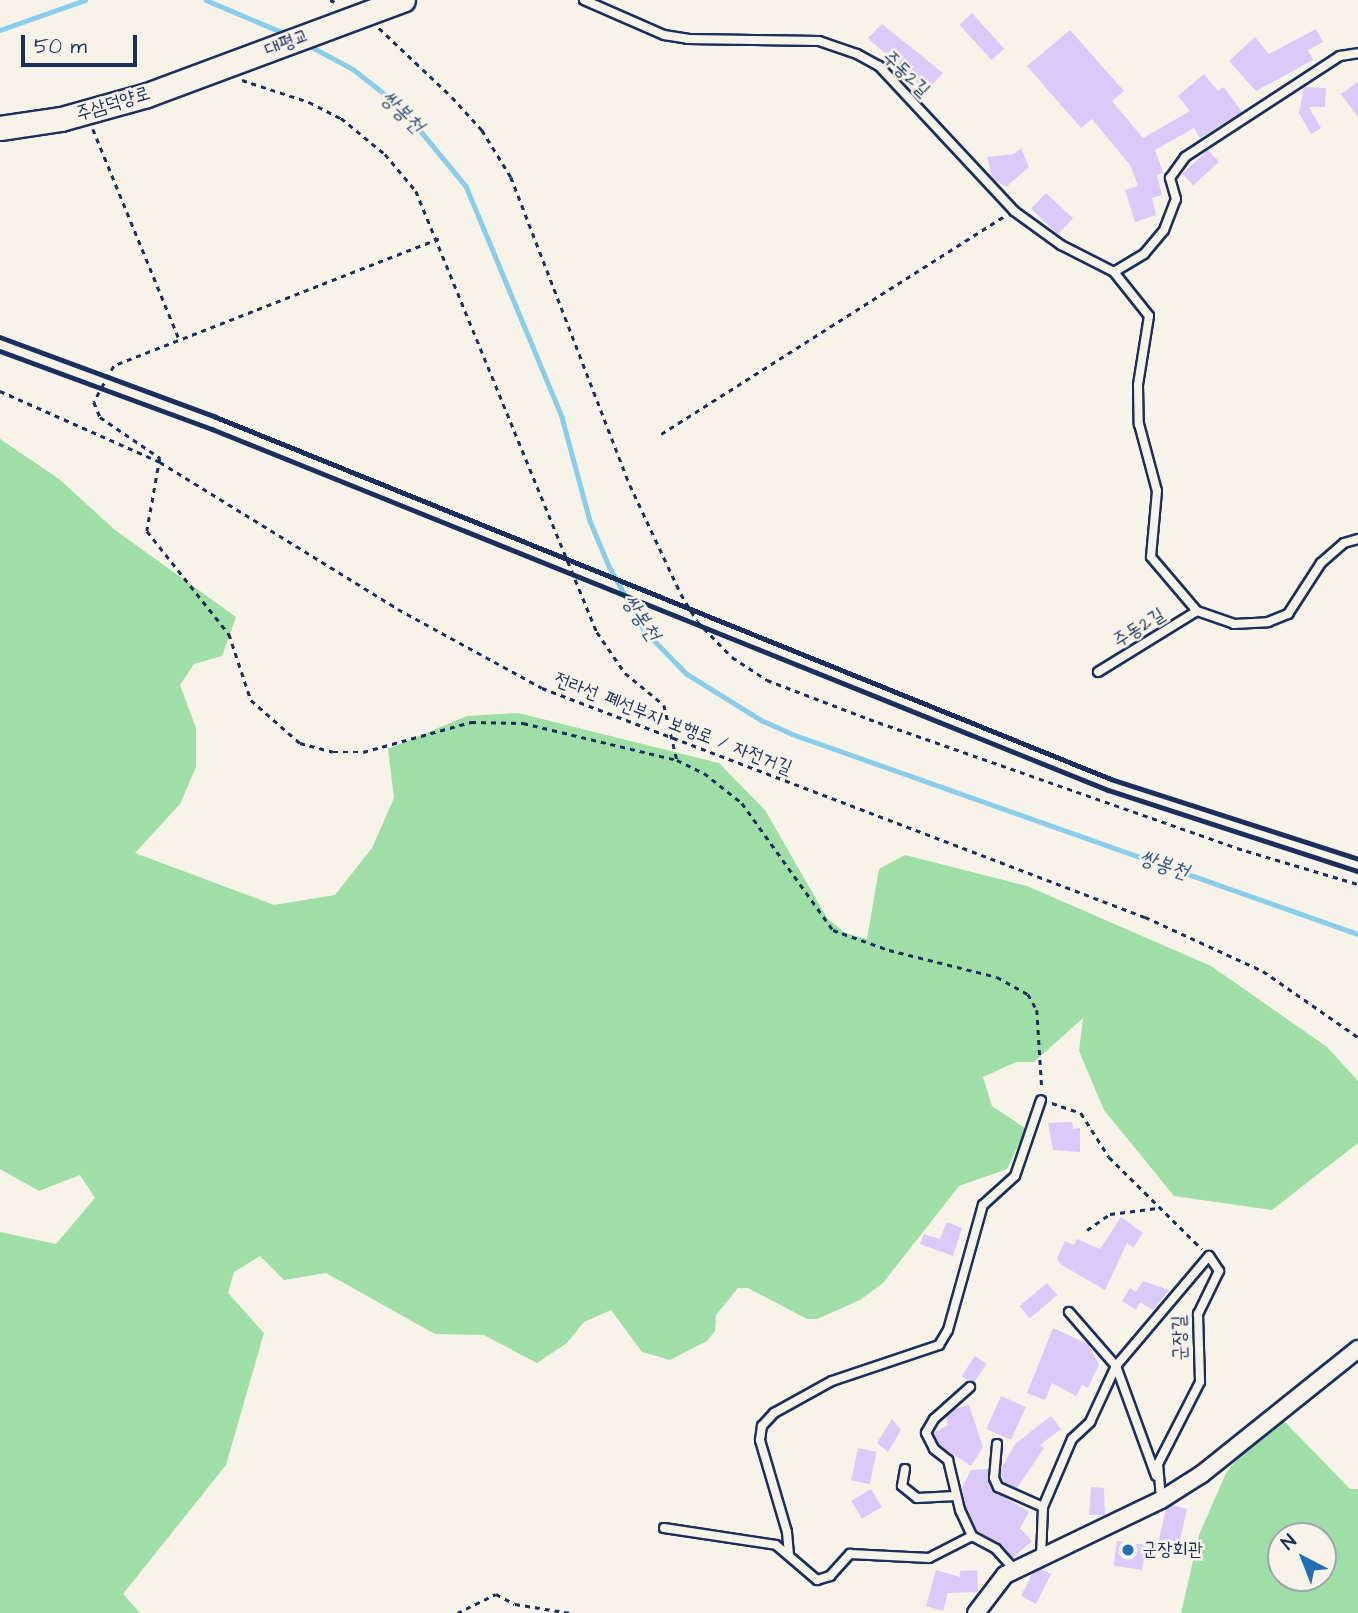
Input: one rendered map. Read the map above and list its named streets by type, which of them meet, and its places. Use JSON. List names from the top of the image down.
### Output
{
  "streets": {
    "street": ["대평교", "주삼덕양로"],
    "lane": ["주동2길", "군장길"],
    "path": ["전라선 폐선부지 보행로 / 자전거길"]
  },
  "crossings": [
    ["대평교", "주삼덕양로"]
  ],
  "water": ["쌍봉천"],
  "places": ["군장회관"],
  "scale_bar": "50 m",
  "north": "top left"
}
